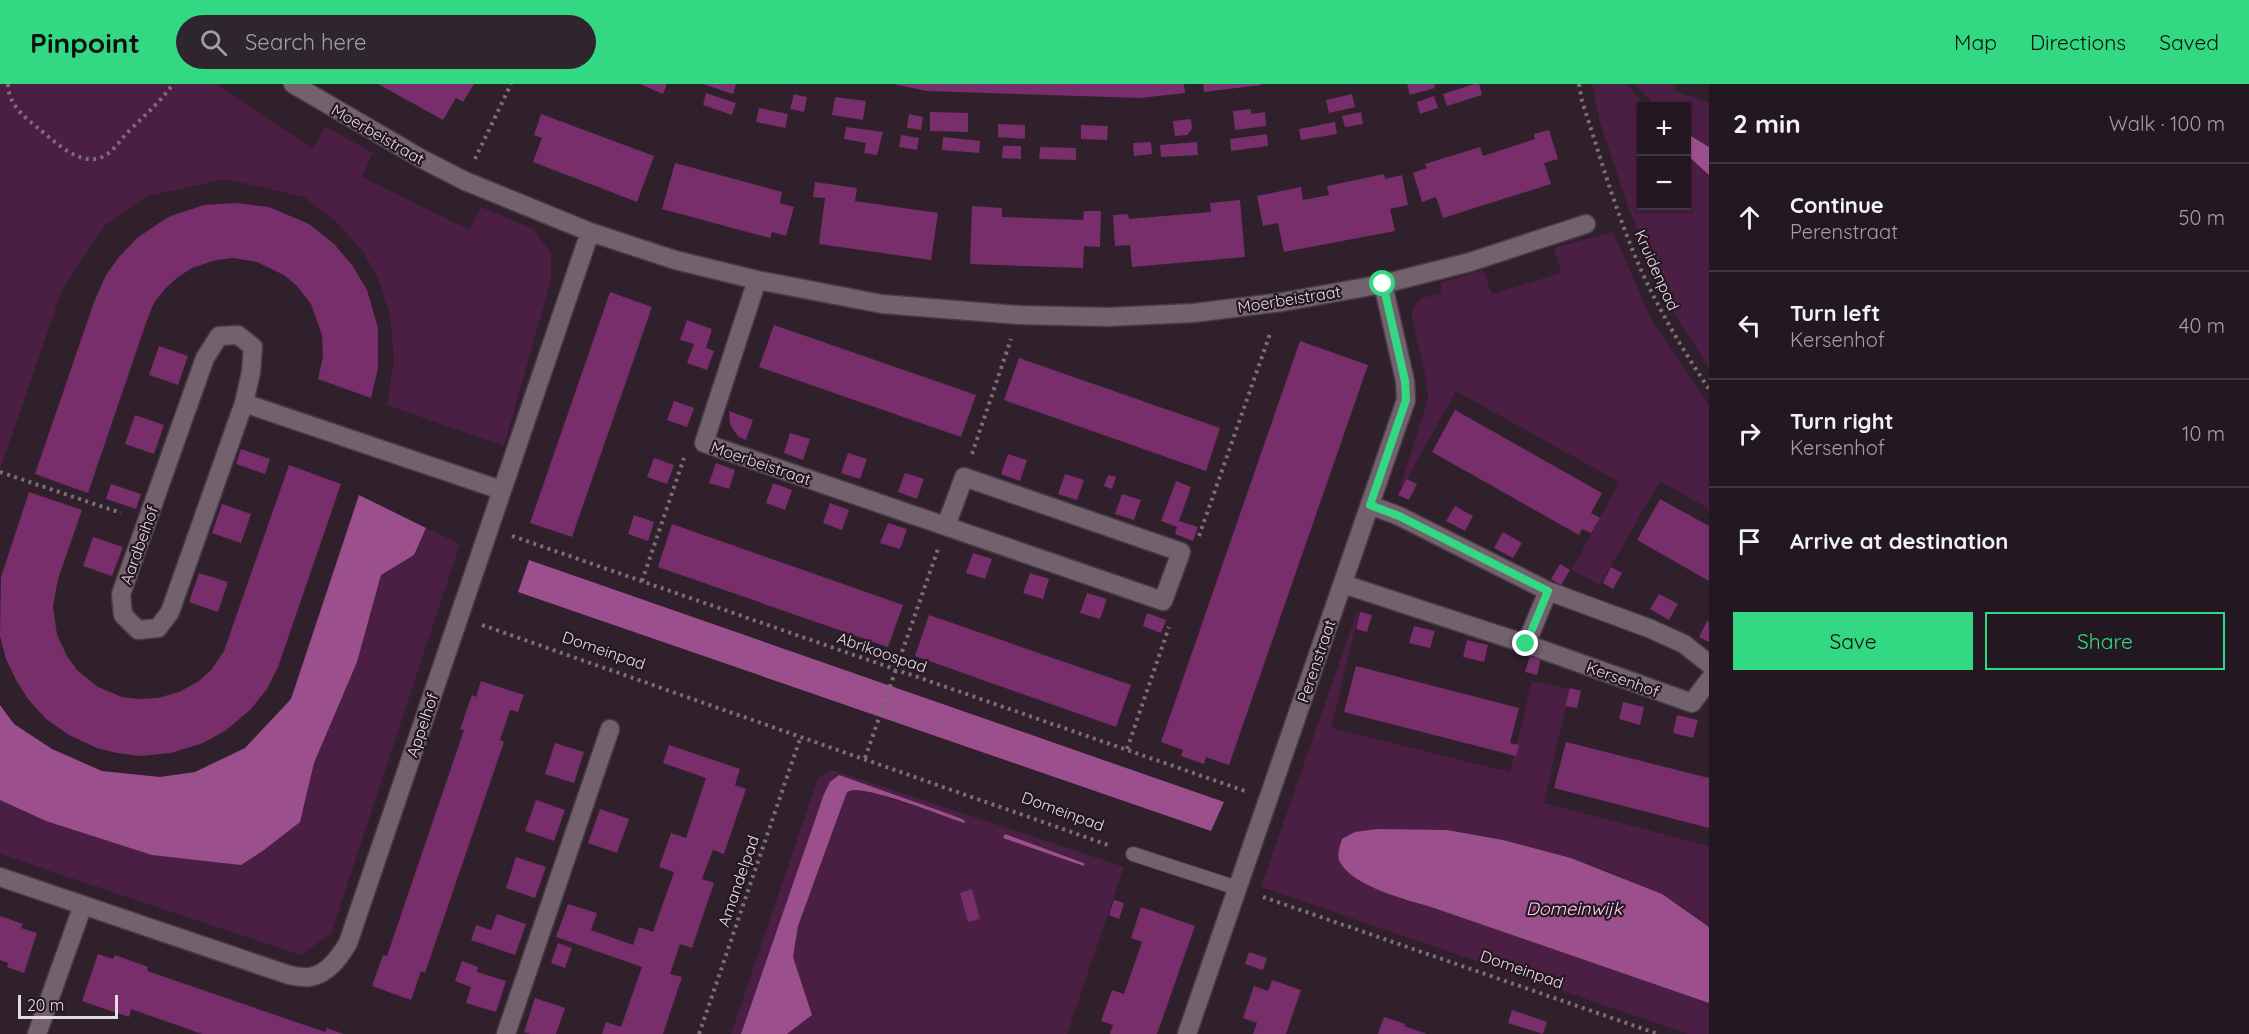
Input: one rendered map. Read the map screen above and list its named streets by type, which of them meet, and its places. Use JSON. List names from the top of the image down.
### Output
{
  "streets": {
    "street": [
      "Moerbeistraat",
      "Aardbeihof",
      "Perenstraat",
      "Kersenhof",
      "Appelhof"
    ],
    "path": [
      "Kruidenpad",
      "Domeinpad",
      "Abrikoospad",
      "Amandelpad"
    ]
  },
  "crossings": [
    ["Moerbeistraat", "Perenstraat"],
    ["Moerbeistraat", "Appelhof"],
    ["Domeinpad", "Perenstraat"],
    ["Domeinpad", "Appelhof"],
    ["Domeinpad", "Amandelpad"],
    ["Abrikoospad", "Perenstraat"],
    ["Abrikoospad", "Appelhof"],
    ["Perenstraat", "Kersenhof"]
  ],
  "water": ["Domeinwijk"],
  "scale_bar": "20 m",
  "page": {
    "header": "Pinpoint",
    "search": "Search here",
    "nav": ["Map", "Directions", "Saved"],
    "heading": ["2 min", "Walk · 100 m"],
    "map_buttons": ["+", "−"],
    "list": [
      ["Continue", "Perenstraat", "50 m"],
      ["Turn left", "Kersenhof", "40 m"],
      ["Turn right", "Kersenhof", "10 m"],
      "Arrive at destination"
    ],
    "buttons": ["Save", "Share"],
    "scale": "20 m"
  }
}
